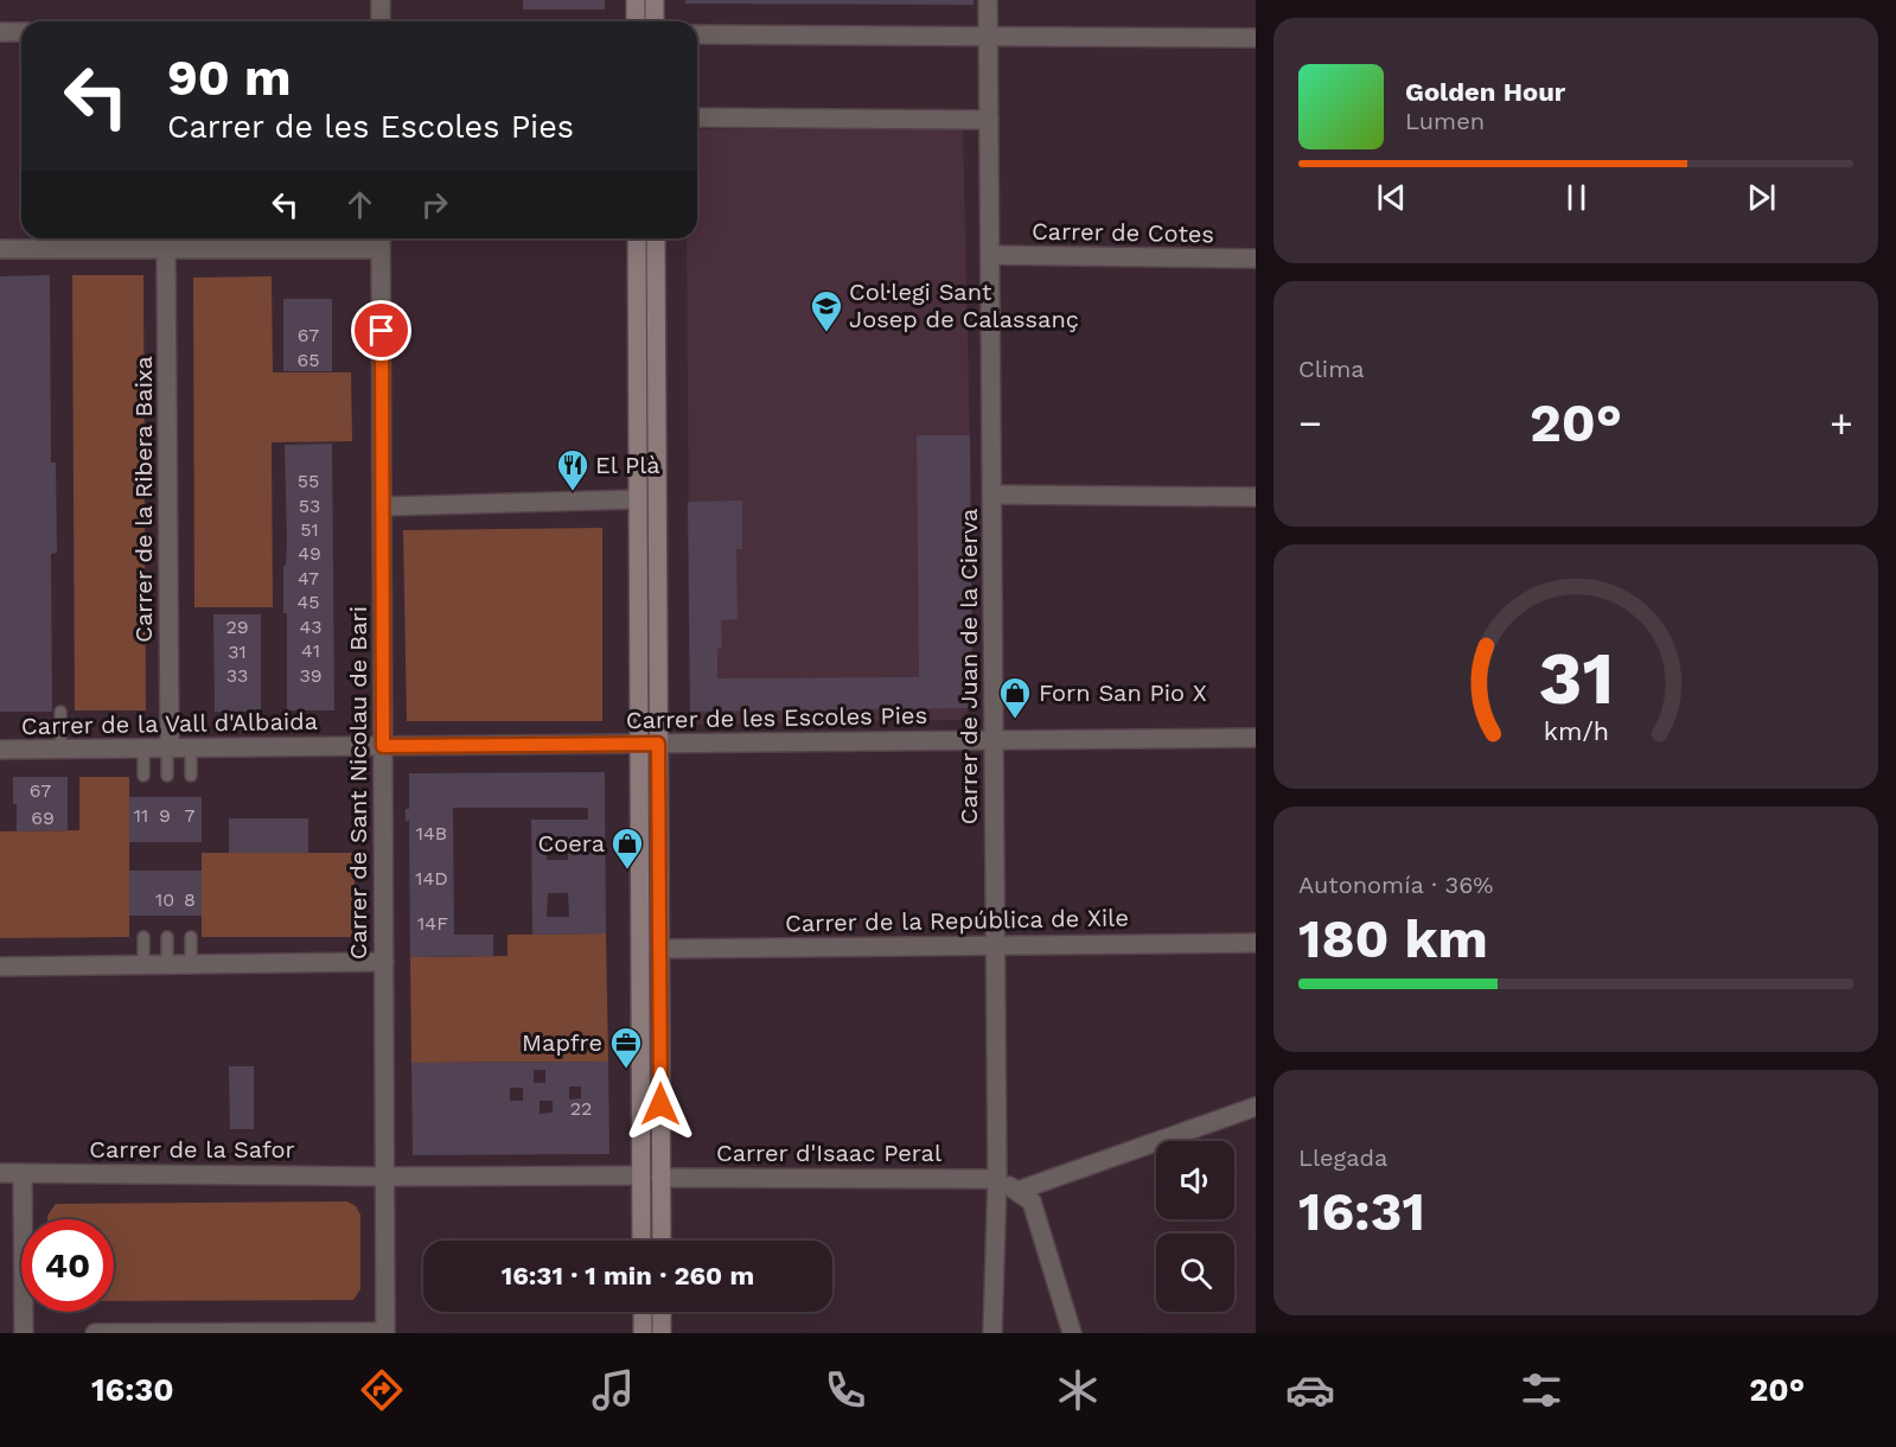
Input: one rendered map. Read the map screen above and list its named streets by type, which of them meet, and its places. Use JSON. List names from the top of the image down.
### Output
{
  "streets": {
    "street": [
      "Carrer de Cotes",
      "Carrer de la Ribera Baixa",
      "Carrer de Juan de la Cierva",
      "Carrer de les Escoles Pies",
      "Carrer de la Vall d'Albaida",
      "Carrer de Sant Nicolau de Bari",
      "Carrer de la República de Xile",
      "Carrer de la Safor",
      "Carrer d'Isaac Peral"
    ]
  },
  "crossings": [
    ["Carrer de Cotes", "Carrer de Juan de la Cierva"],
    ["Carrer de la Ribera Baixa", "Carrer de la Vall d'Albaida"],
    ["Carrer de Juan de la Cierva", "Carrer de les Escoles Pies"],
    ["Carrer de Juan de la Cierva", "Carrer de la República de Xile"],
    ["Carrer de Juan de la Cierva", "Carrer d'Isaac Peral"],
    ["Carrer de les Escoles Pies", "Carrer de la Vall d'Albaida"],
    ["Carrer de les Escoles Pies", "Carrer de Sant Nicolau de Bari"],
    ["Carrer de la Vall d'Albaida", "Carrer de Sant Nicolau de Bari"],
    ["Carrer de Sant Nicolau de Bari", "Carrer de la Safor"]
  ],
  "places": {
    "school or university": ["Col·legi Sant Josep de Calassanç"],
    "restaurant": ["El Plà"],
    "shop": ["Forn San Pio X", "Coera"],
    "office": ["Mapfre"]
  },
  "house_numbers": [
    "67",
    "65",
    "55",
    "53",
    "51",
    "49",
    "47",
    "45",
    "29",
    "43",
    "41",
    "31",
    "33",
    "39",
    "67",
    "11",
    "9",
    "7",
    "69",
    "14B",
    "14D",
    "10",
    "8",
    "14F",
    "22"
  ],
  "page": {
    "turn": ["90 m", "Carrer de les Escoles Pies"],
    "song": ["Golden Hour", "Lumen"],
    "tile": [
      "Clima",
      ["Autonomía · 36%", "180 km"],
      ["Llegada", "16:31"]
    ],
    "heat": ["−", "20°", "+"],
    "limit": "40",
    "trip": "16:31 · 1 min · 260 m",
    "tabs": ["16:30", "20°"],
    "gauge": ["31", "km/h"]
  }
}
